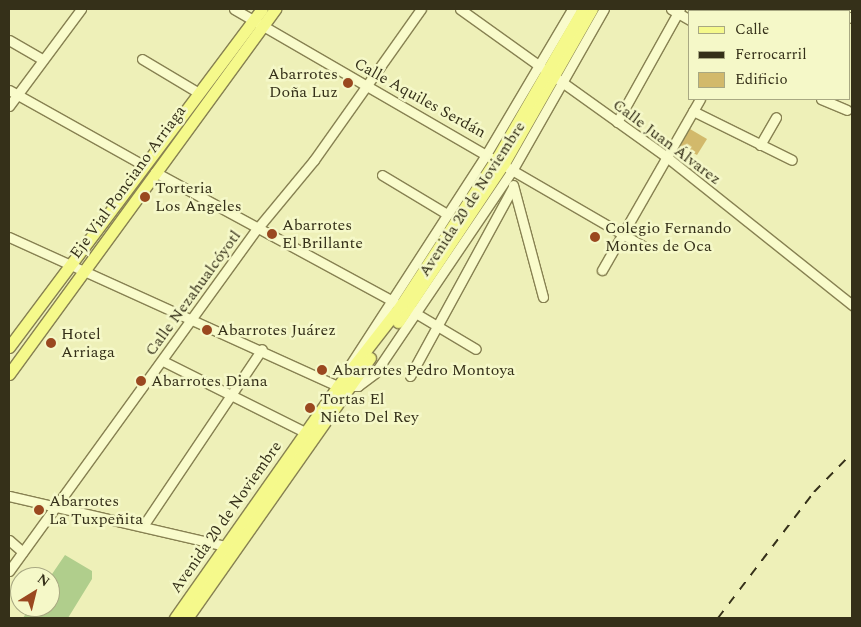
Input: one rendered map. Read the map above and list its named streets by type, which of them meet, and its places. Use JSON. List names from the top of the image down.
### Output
{
  "streets": {
    "main road": ["Eje Vial Ponciano Arriaga", "Avenida 20 de Noviembre"],
    "street": ["Calle Aquiles Serdán", "Calle Juan Álvarez", "Calle Nezahualcóyotl"]
  },
  "crossings": [
    ["Calle Aquiles Serdán", "Eje Vial Ponciano Arriaga"],
    ["Calle Aquiles Serdán", "Avenida 20 de Noviembre"],
    ["Calle Aquiles Serdán", "Calle Nezahualcóyotl"],
    ["Calle Juan Álvarez", "Avenida 20 de Noviembre"]
  ],
  "places": [
    "Abarrotes Doña Luz",
    "Torteria Los Angeles",
    "Abarrotes El Brillante",
    "Colegio Fernando Montes de Oca",
    "Abarrotes Juárez",
    "Hotel Arriaga",
    "Abarrotes Pedro Montoya",
    "Abarrotes Diana",
    "Tortas El Nieto Del Rey",
    "Abarrotes La Tuxpeñita"
  ],
  "legend": ["Calle", "Ferrocarril", "Edificio"],
  "north": "top right"
}
